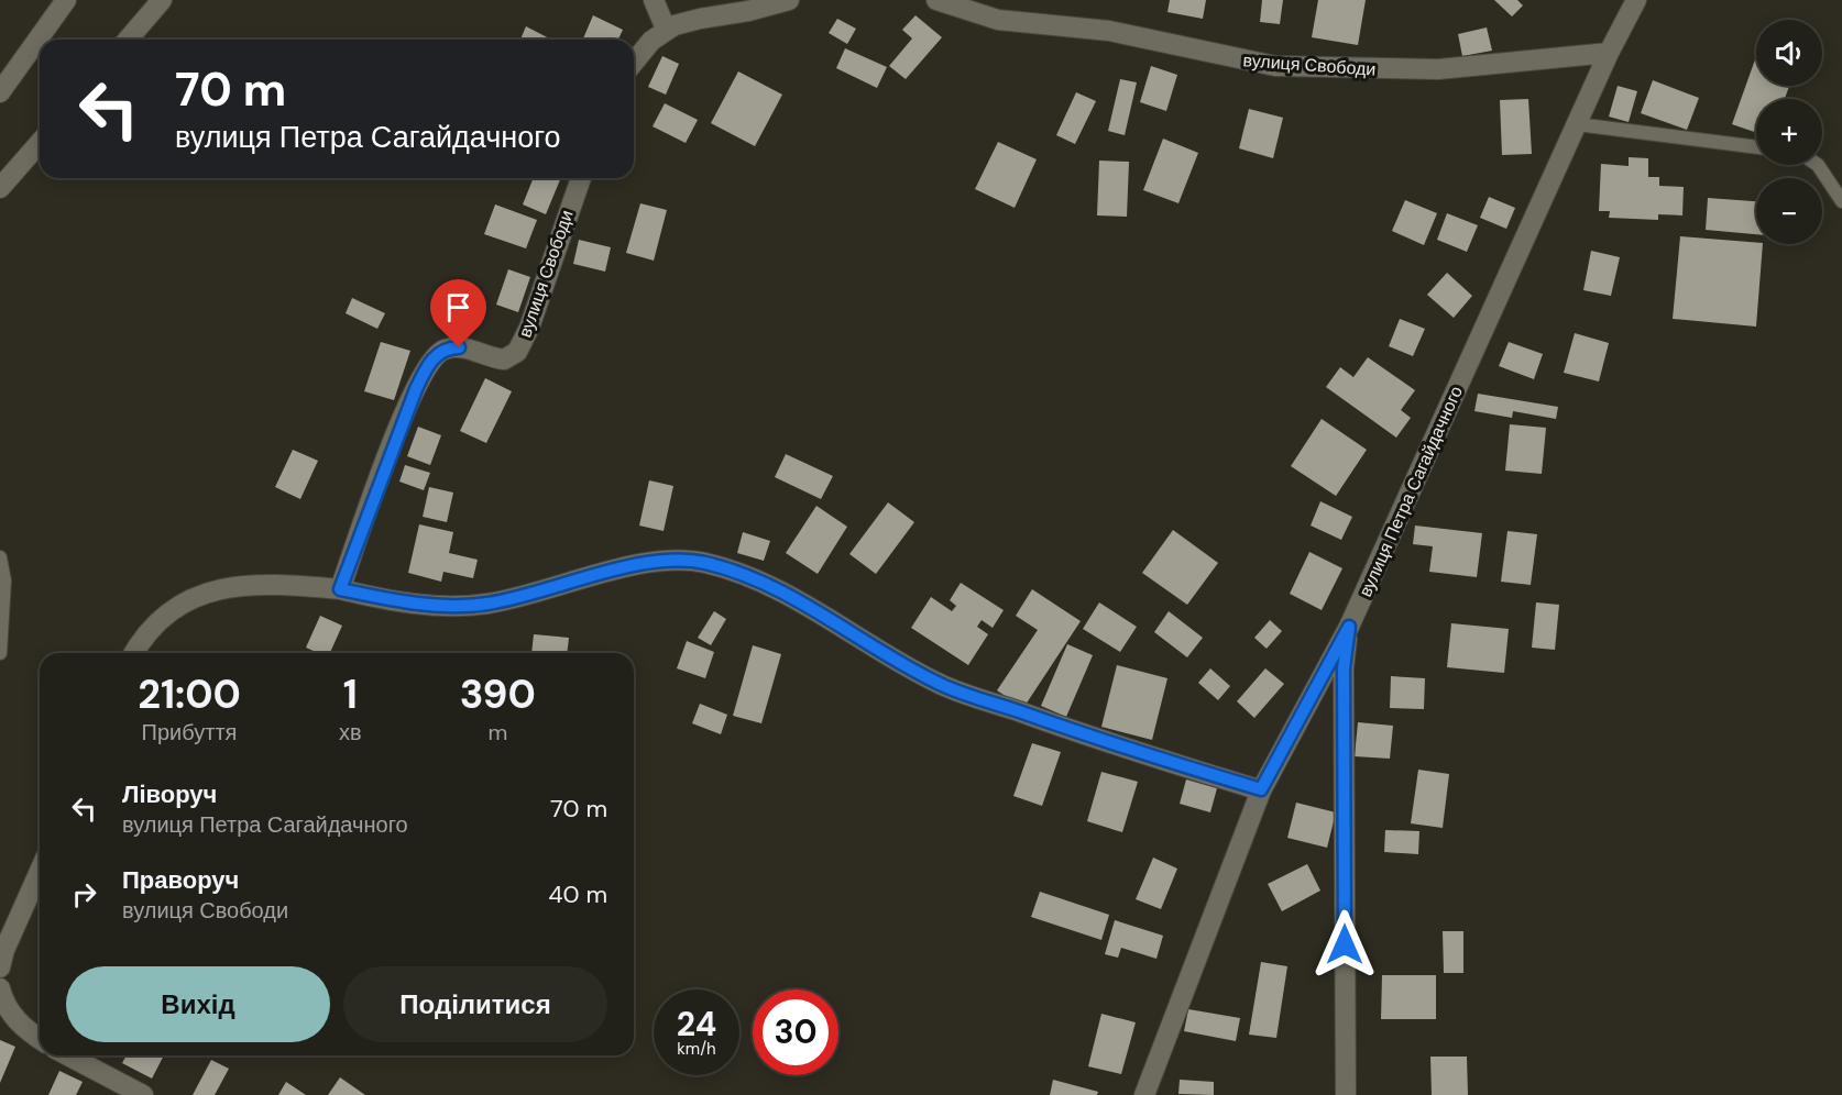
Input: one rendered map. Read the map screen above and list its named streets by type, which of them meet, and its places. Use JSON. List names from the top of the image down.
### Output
{
  "streets": {
    "street": ["вулиця Свободи", "вулиця Петра Сагайдачного"]
  },
  "crossings": [
    ["вулиця Свободи", "вулиця Петра Сагайдачного"]
  ],
  "page": {
    "map_buttons": ["+", "−"],
    "turn": ["70 m", "вулиця Петра Сагайдачного"],
    "eta": [
      "21:00",
      "Прибуття",
      "1",
      "хв",
      "390",
      "m"
    ],
    "list": [
      {
        "name": "Ліворуч",
        "note": "вулиця Петра Сагайдачного",
        "value": "70 m"
      },
      {
        "name": "Праворуч",
        "note": "вулиця Свободи",
        "value": "40 m"
      }
    ],
    "buttons": ["Вихід", "Поділитися"],
    "speed": "24 km/h",
    "limit": "30"
  }
}
